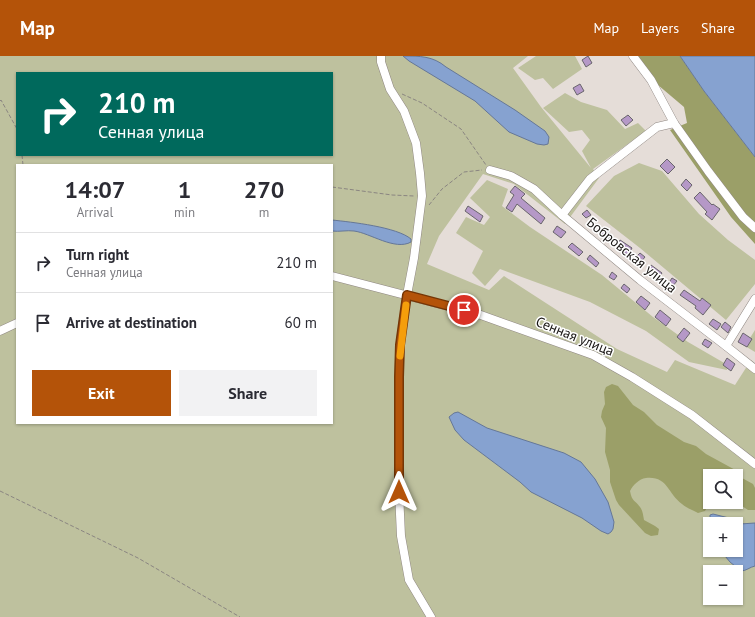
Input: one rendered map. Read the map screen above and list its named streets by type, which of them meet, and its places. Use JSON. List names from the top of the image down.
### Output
{
  "streets": {
    "street": ["Бобровская улица", "Сенная улица"]
  },
  "page": {
    "header": "Map",
    "nav": ["Map", "Layers", "Share"],
    "turn": ["210 m", "Сенная улица"],
    "eta": [
      "14:07",
      "Arrival",
      "1",
      "min",
      "270",
      "m"
    ],
    "list": [
      {
        "name": "Turn right",
        "note": "Сенная улица",
        "value": "210 m"
      },
      {
        "name": "Arrive at destination",
        "value": "60 m"
      }
    ],
    "buttons": ["Exit", "Share"],
    "map_buttons": ["+", "−"]
  }
}
